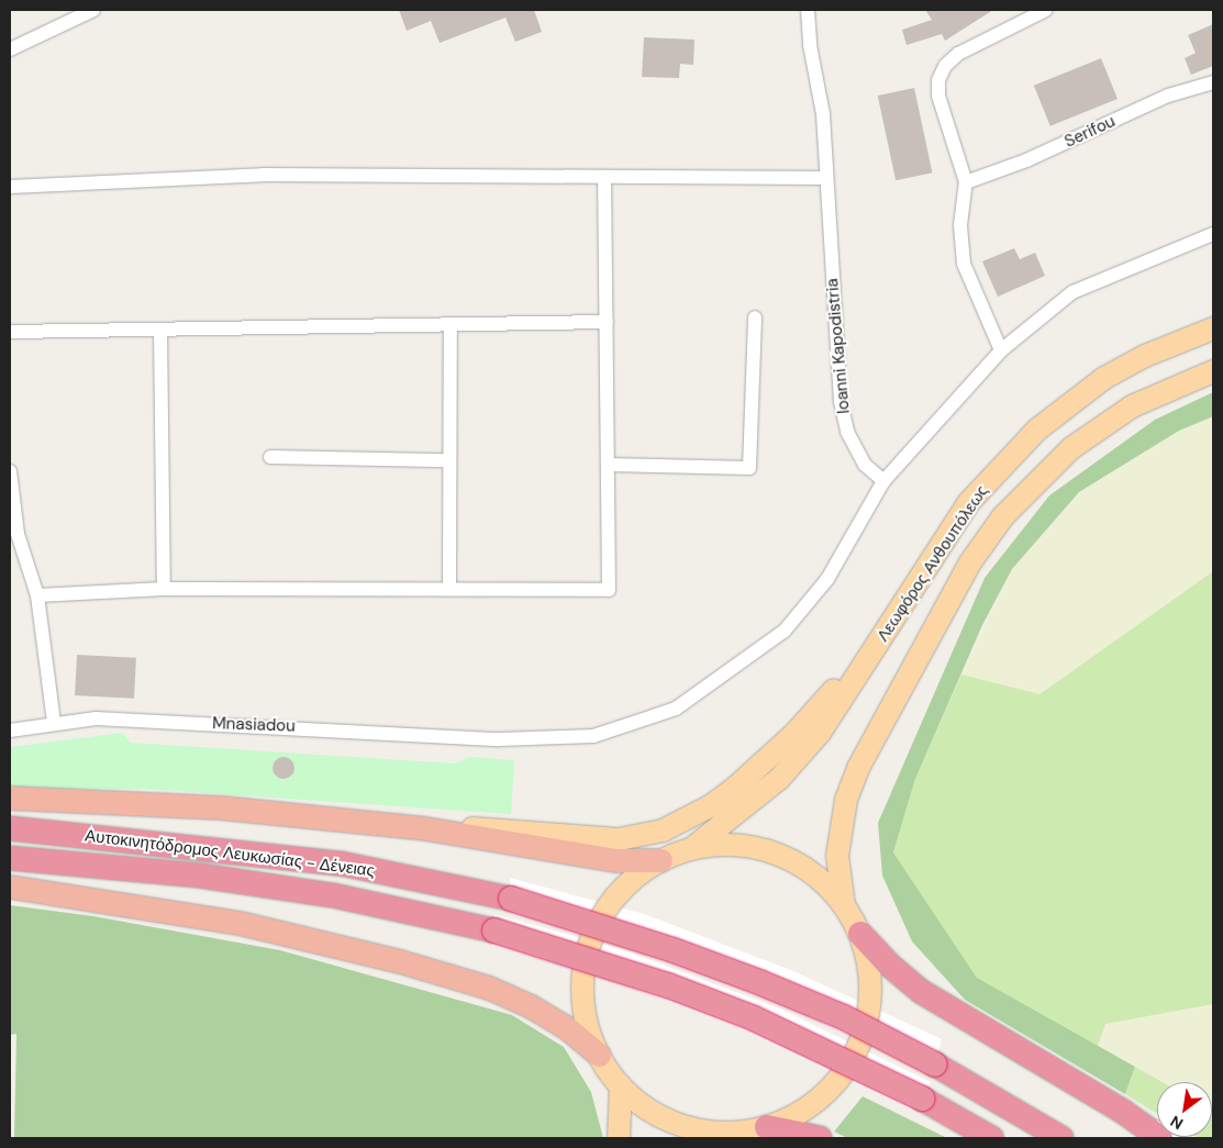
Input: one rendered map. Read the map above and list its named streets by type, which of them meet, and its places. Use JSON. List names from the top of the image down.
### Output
{
  "streets": {
    "highway": ["Αυτοκινητόδρομος Λευκωσίας - Δένειας"],
    "main road": ["Λεωφόρος Ανθουπόλεως"],
    "street": ["Serifou", "Ioanni Kapodistria", "Mnasiadou"]
  },
  "crossings": [
    ["Ioanni Kapodistria", "Mnasiadou"]
  ],
  "north": "bottom left"
}
